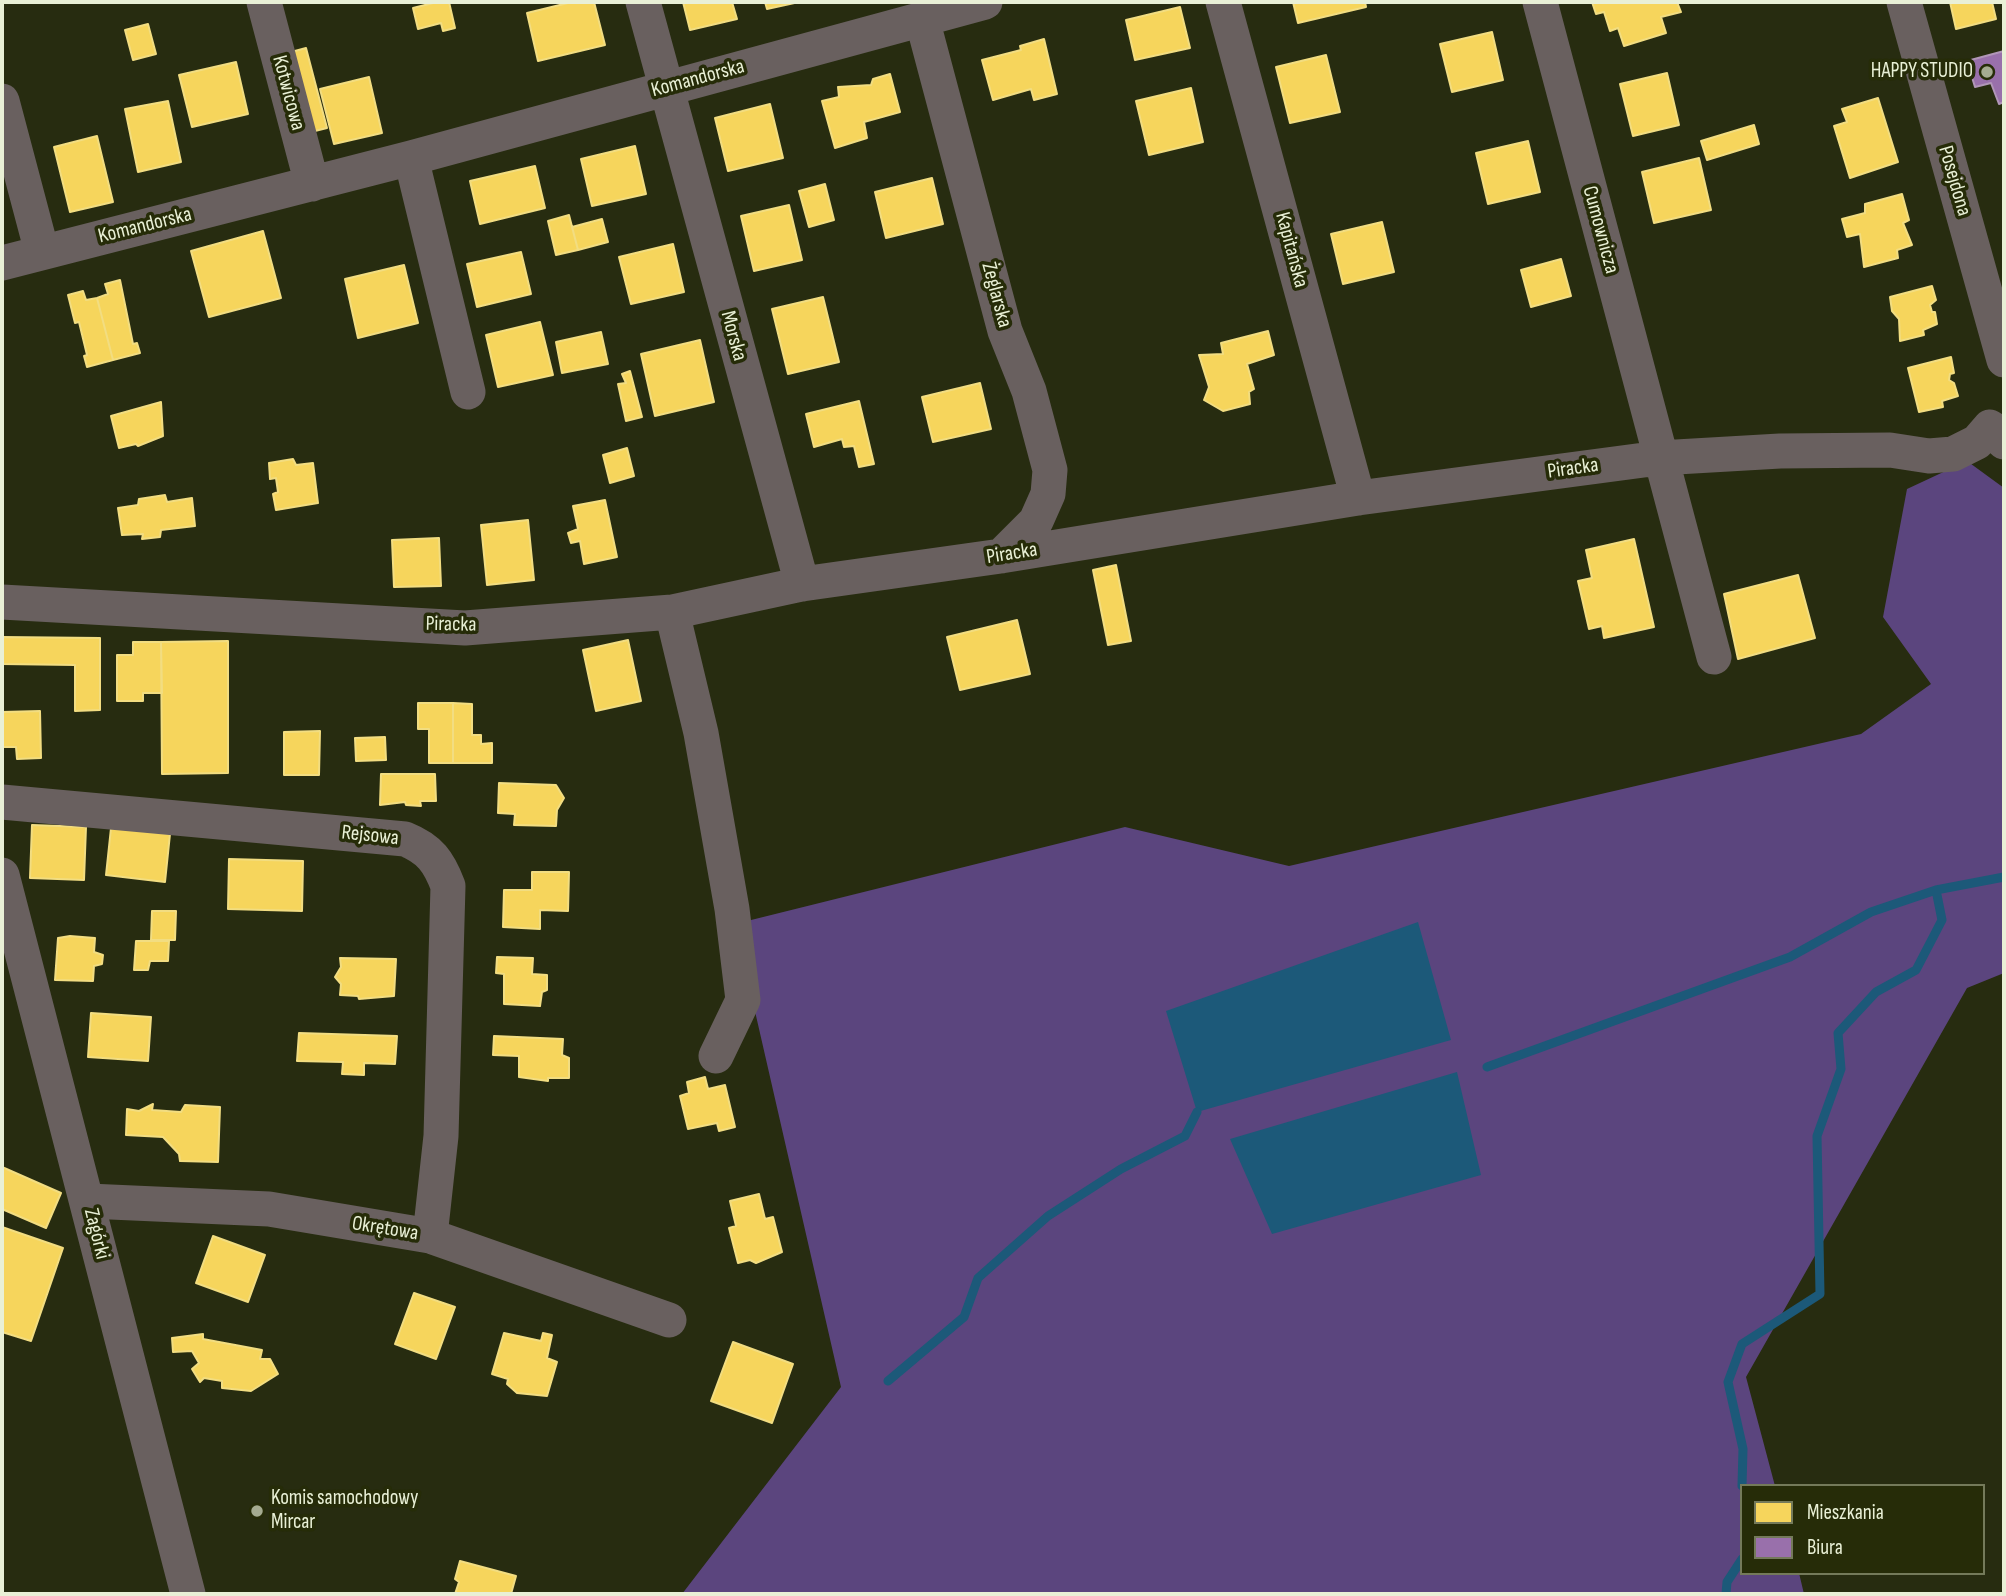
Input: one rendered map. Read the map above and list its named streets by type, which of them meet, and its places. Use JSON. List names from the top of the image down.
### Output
{
  "streets": {
    "street": [
      "Komandorska",
      "Kotwicowa",
      "Posejdona",
      "Cumownicza",
      "Kapitańska",
      "Żeglarska",
      "Morska",
      "Piracka",
      "Rejsowa",
      "Okrętowa",
      "Zagórki"
    ]
  },
  "crossings": [
    ["Komandorska", "Kotwicowa"],
    ["Komandorska", "Żeglarska"],
    ["Komandorska", "Morska"],
    ["Cumownicza", "Piracka"],
    ["Kapitańska", "Piracka"],
    ["Żeglarska", "Piracka"],
    ["Morska", "Piracka"],
    ["Rejsowa", "Okrętowa"],
    ["Okrętowa", "Zagórki"]
  ],
  "places": ["HAPPY STUDIO", "Komis samochodowy Mircar"],
  "legend": ["Mieszkania", "Biura"]
}
